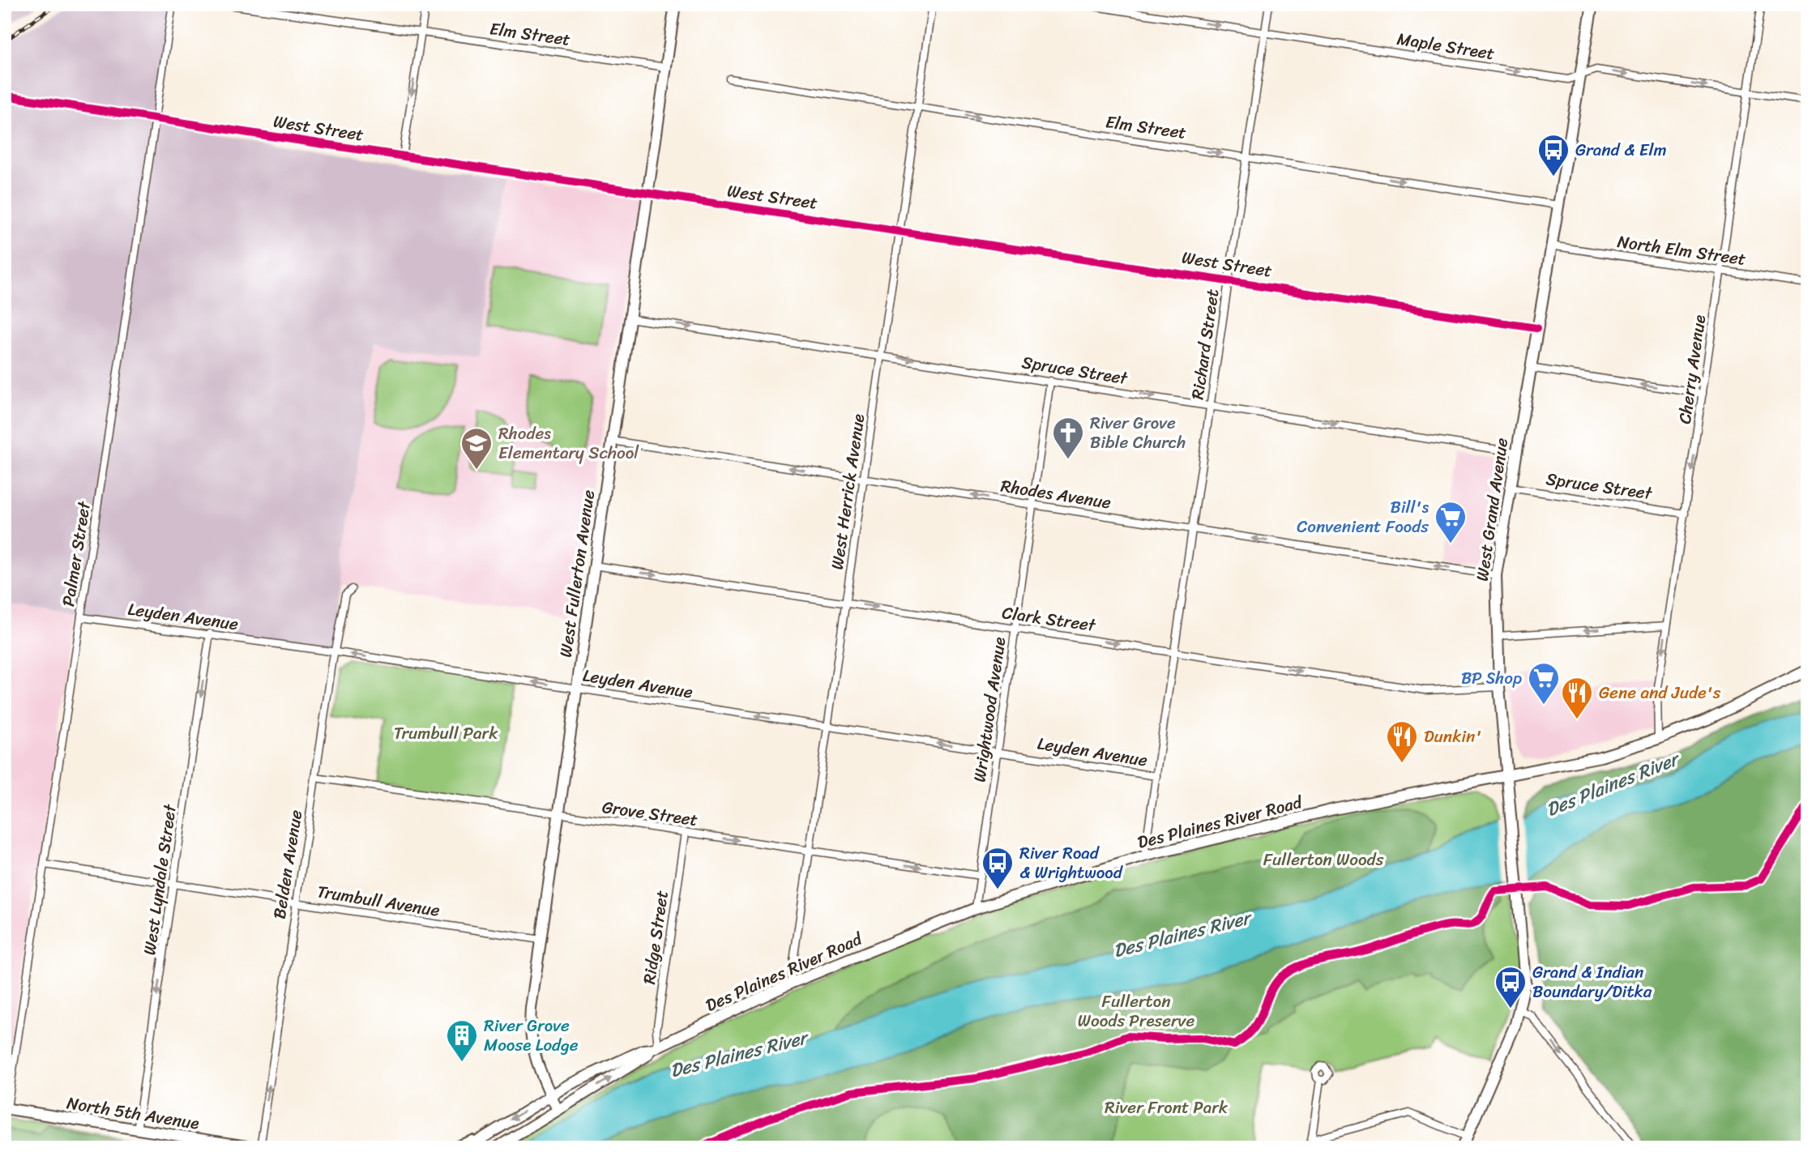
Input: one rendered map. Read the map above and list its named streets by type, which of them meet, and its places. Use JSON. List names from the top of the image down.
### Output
{
  "streets": {
    "main road": [
      "West Grand Avenue",
      "West Fullerton Avenue",
      "Des Plaines River Road",
      "North 5th Avenue"
    ],
    "street": [
      "Elm Street",
      "Maple Street",
      "West Street",
      "North Elm Street",
      "Richard Street",
      "Cherry Avenue",
      "Spruce Street",
      "West Herrick Avenue",
      "Rhodes Avenue",
      "Palmer Street",
      "Leyden Avenue",
      "Clark Street",
      "Wrightwood Avenue",
      "Grove Street",
      "Belden Avenue",
      "West Lyndale Street",
      "Trumbull Avenue",
      "Ridge Street"
    ]
  },
  "crossings": [
    ["Elm Street", "Richard Street"],
    ["Elm Street", "West Herrick Avenue"],
    ["Elm Street", "West Grand Avenue"],
    ["Elm Street", "West Fullerton Avenue"],
    ["Maple Street", "Richard Street"],
    ["Maple Street", "Cherry Avenue"],
    ["Maple Street", "West Grand Avenue"],
    ["West Street", "Richard Street"],
    ["West Street", "West Herrick Avenue"],
    ["West Street", "West Grand Avenue"],
    ["West Street", "Palmer Street"],
    ["West Street", "West Fullerton Avenue"],
    ["North Elm Street", "Cherry Avenue"],
    ["North Elm Street", "West Grand Avenue"],
    ["Richard Street", "Spruce Street"],
    ["Richard Street", "Rhodes Avenue"],
    ["Richard Street", "Leyden Avenue"],
    ["Richard Street", "Clark Street"],
    ["Richard Street", "Des Plaines River Road"],
    ["Cherry Avenue", "Spruce Street"],
    ["Cherry Avenue", "Des Plaines River Road"],
    ["Spruce Street", "West Herrick Avenue"],
    ["Spruce Street", "West Grand Avenue"],
    ["Spruce Street", "West Fullerton Avenue"],
    ["Spruce Street", "Wrightwood Avenue"],
    ["West Herrick Avenue", "Rhodes Avenue"],
    ["West Herrick Avenue", "Leyden Avenue"],
    ["West Herrick Avenue", "Clark Street"],
    ["West Herrick Avenue", "Grove Street"],
    ["West Herrick Avenue", "Des Plaines River Road"],
    ["Rhodes Avenue", "West Grand Avenue"],
    ["Rhodes Avenue", "West Fullerton Avenue"],
    ["Rhodes Avenue", "Wrightwood Avenue"],
    ["West Grand Avenue", "Clark Street"],
    ["West Grand Avenue", "Des Plaines River Road"],
    ["Palmer Street", "Leyden Avenue"],
    ["Palmer Street", "Trumbull Avenue"],
    ["Palmer Street", "North 5th Avenue"],
    ["West Fullerton Avenue", "Leyden Avenue"],
    ["West Fullerton Avenue", "Clark Street"],
    ["West Fullerton Avenue", "Grove Street"],
    ["West Fullerton Avenue", "Des Plaines River Road"],
    ["West Fullerton Avenue", "Trumbull Avenue"],
    ["Leyden Avenue", "Wrightwood Avenue"],
    ["Leyden Avenue", "Belden Avenue"],
    ["Leyden Avenue", "West Lyndale Street"],
    ["Clark Street", "Wrightwood Avenue"],
    ["Wrightwood Avenue", "Grove Street"],
    ["Wrightwood Avenue", "Des Plaines River Road"],
    ["Grove Street", "Belden Avenue"],
    ["Grove Street", "Ridge Street"],
    ["Des Plaines River Road", "Ridge Street"],
    ["Belden Avenue", "Trumbull Avenue"],
    ["Belden Avenue", "North 5th Avenue"],
    ["West Lyndale Street", "Trumbull Avenue"],
    ["West Lyndale Street", "North 5th Avenue"]
  ],
  "one_way": [
    "Elm Street",
    "Maple Street",
    "Spruce Street",
    "Rhodes Avenue",
    "Leyden Avenue",
    "Clark Street",
    "Grove Street",
    "Belden Avenue",
    "West Lyndale Street"
  ],
  "water": ["Des Plaines River"],
  "parks": [
    "Trumbull Park",
    "Fullerton Woods",
    "Fullerton Woods Preserve",
    "River Front Park"
  ],
  "places": {
    "bus stop": ["Grand & Elm", "River Road & Wrightwood", "Grand & Indian Boundary/Ditka"],
    "church": ["River Grove Bible Church"],
    "school or university": ["Rhodes Elementary School"],
    "supermarket": ["Bill's Convenient Foods", "BP Shop"],
    "restaurant": ["Gene and Jude's", "Dunkin'"],
    "building": ["River Grove Moose Lodge"]
  }
}
